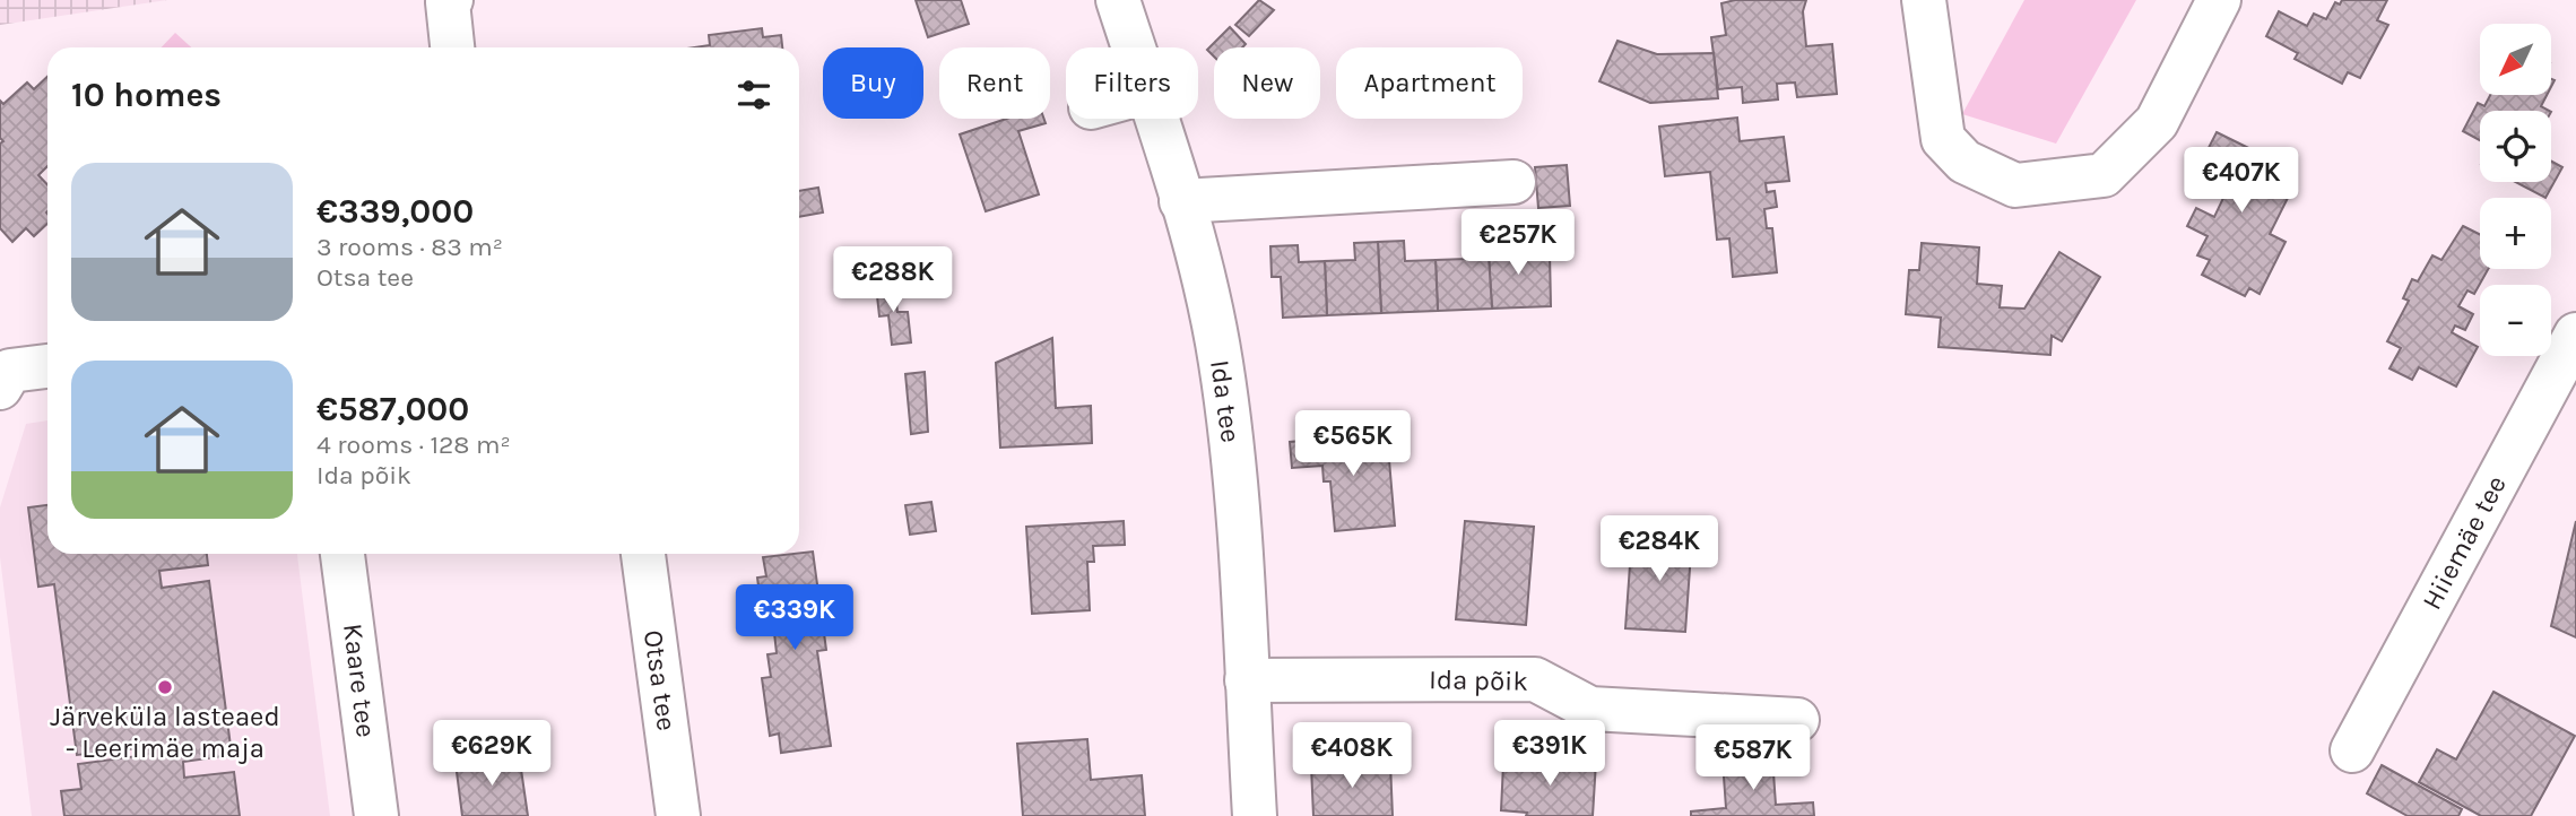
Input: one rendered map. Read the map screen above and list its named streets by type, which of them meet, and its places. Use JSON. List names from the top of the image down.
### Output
{
  "streets": {
    "street": [
      "Ida tee",
      "Hiiemäe tee",
      "Kaare tee",
      "Otsa tee",
      "Ida põik"
    ]
  },
  "crossings": [
    ["Ida tee", "Ida põik"]
  ],
  "places": ["Järveküla lasteaed - Leerimäe maja"],
  "north": "bottom left",
  "page": {
    "map_buttons": ["+", "−"],
    "chip": [
      "Buy",
      "Rent",
      "Filters",
      "New",
      "Apartment"
    ],
    "heading": "10 homes",
    "list": [
      {
        "name": "€339,000",
        "note": "3 rooms · 83 m² · Otsa tee"
      },
      {
        "name": "€587,000",
        "note": "4 rooms · 128 m² · Ida põik"
      }
    ],
    "price": [
      "€407K",
      "€257K",
      "€288K",
      "€565K",
      "€284K",
      "€339K",
      "€629K",
      "€391K",
      "€408K",
      "€587K"
    ]
  }
}
